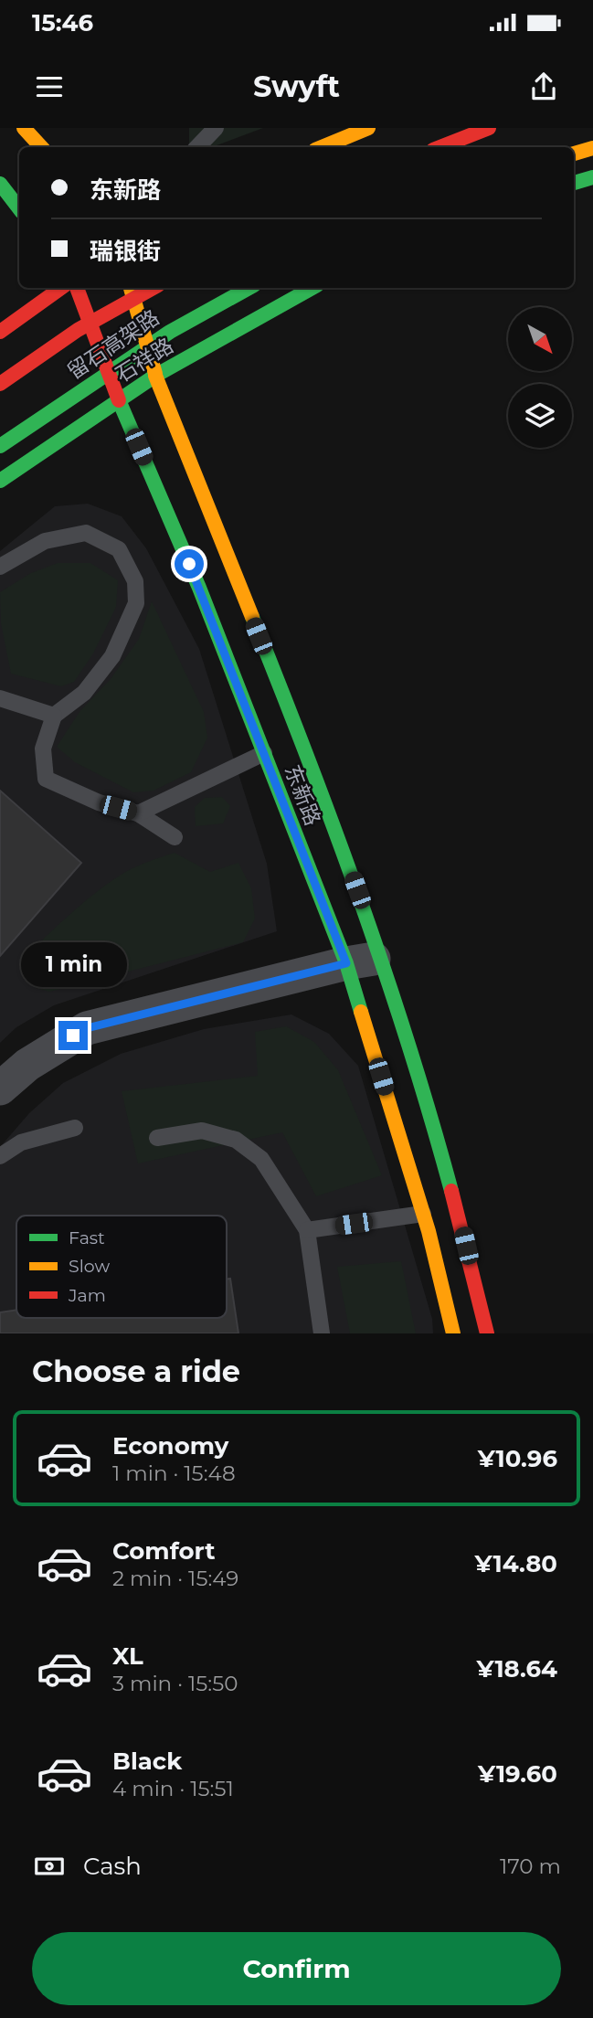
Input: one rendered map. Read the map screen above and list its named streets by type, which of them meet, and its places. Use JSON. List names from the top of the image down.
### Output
{
  "streets": {
    "main road": ["留石高架路", "石祥路", "东新路"]
  },
  "crossings": [
    ["石祥路", "东新路"]
  ],
  "legend": ["Fast", "Slow", "Jam"],
  "north": "bottom right",
  "page": {
    "status": "15:46",
    "header": "Swyft",
    "banner": ["东新路", "瑞银街"],
    "bubble": "1 min",
    "heading": "Choose a ride",
    "list": [
      {
        "name": "Economy",
        "note": "1 min · 15:48",
        "value": "¥10.96"
      },
      {
        "name": "Comfort",
        "note": "2 min · 15:49",
        "value": "¥14.80"
      },
      {
        "name": "XL",
        "note": "3 min · 15:50",
        "value": "¥18.64"
      },
      {
        "name": "Black",
        "note": "4 min · 15:51",
        "value": "¥19.60"
      }
    ],
    "pay": ["Cash", "170 m"],
    "buttons": "Confirm"
  }
}
